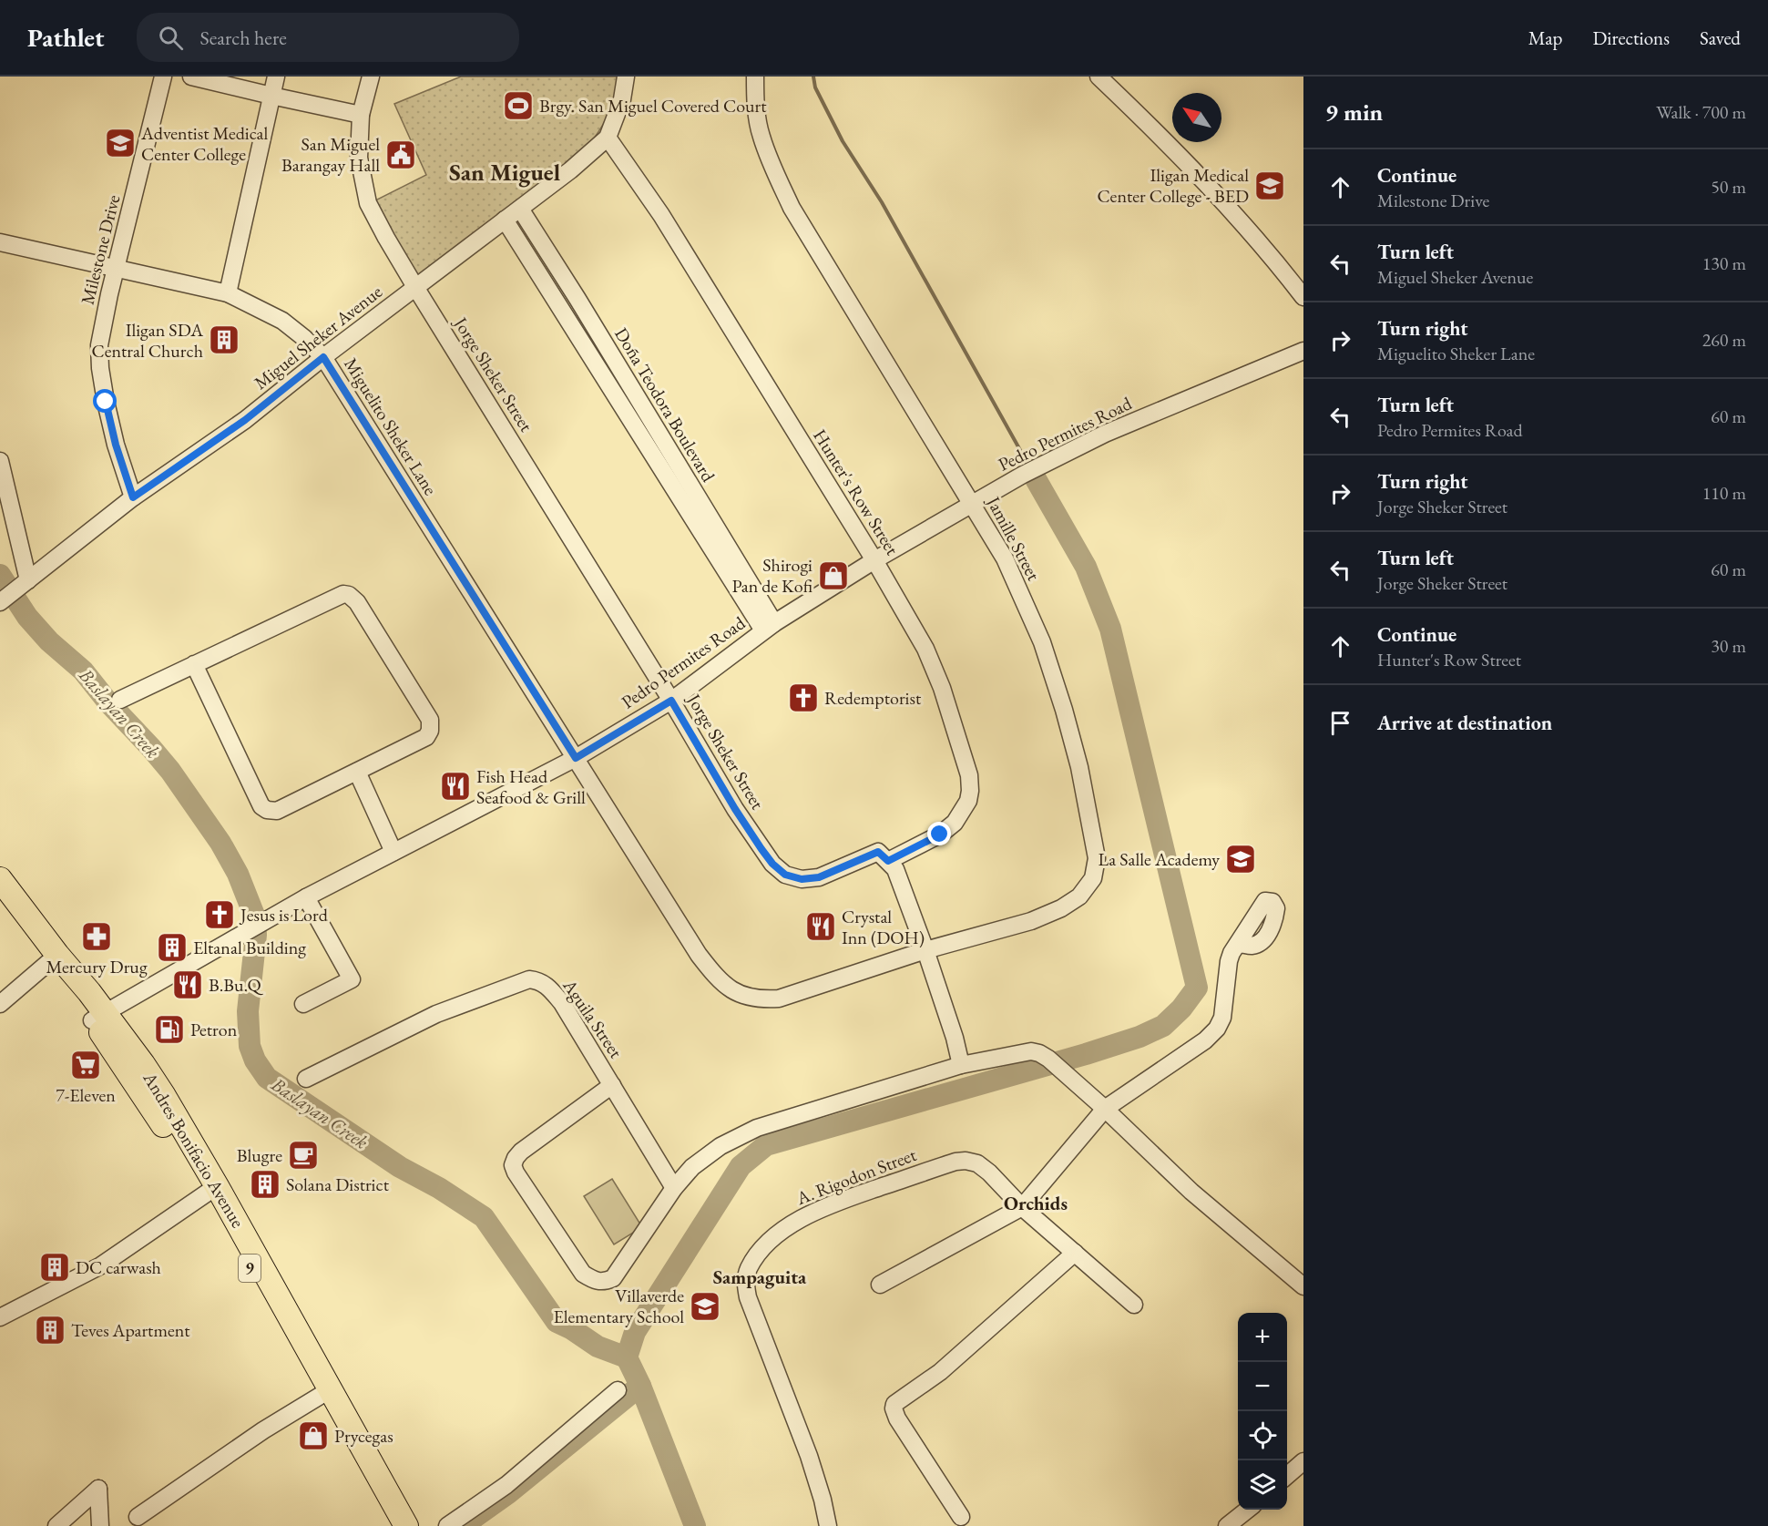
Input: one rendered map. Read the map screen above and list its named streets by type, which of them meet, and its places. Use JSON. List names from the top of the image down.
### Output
{
  "streets": {
    "highway": ["Andres Bonifacio Avenue", "9"],
    "street": [
      "Milestone Drive",
      "Miguel Sheker Avenue",
      "Jorge Sheker Street",
      "Doña Teodora Boulevard",
      "Miguelito Sheker Lane",
      "Pedro Permites Road",
      "Hunter's Row Street",
      "Jamille Street",
      "Aguila Street",
      "A. Rigodon Street"
    ]
  },
  "crossings": [
    ["Milestone Drive", "Miguel Sheker Avenue"],
    ["Milestone Drive", "Miguelito Sheker Lane"],
    ["Miguel Sheker Avenue", "Jorge Sheker Street"],
    ["Miguel Sheker Avenue", "Doña Teodora Boulevard"],
    ["Miguel Sheker Avenue", "Miguelito Sheker Lane"],
    ["Miguel Sheker Avenue", "Hunter's Row Street"],
    ["Jorge Sheker Street", "Pedro Permites Road"],
    ["Jorge Sheker Street", "Hunter's Row Street"],
    ["Doña Teodora Boulevard", "Pedro Permites Road"],
    ["Miguelito Sheker Lane", "Pedro Permites Road"],
    ["Miguelito Sheker Lane", "Jamille Street"],
    ["Pedro Permites Road", "Hunter's Row Street"],
    ["Pedro Permites Road", "Jamille Street"],
    ["Pedro Permites Road", "Andres Bonifacio Avenue"]
  ],
  "districts": ["San Miguel", "Orchids", "Sampaguita"],
  "water": ["Baslayan Creek"],
  "places": {
    "sports": ["Brgy. San Miguel Covered Court"],
    "school or university": [
      "Adventist Medical Center College",
      "Iligan Medical Center College - BED",
      "La Salle Academy",
      "Villaverde Elementary School"
    ],
    "public building": ["San Miguel Barangay Hall"],
    "building": [
      "Iligan SDA Central Church",
      "Eltanal Building",
      "Solana District",
      "DC carwash",
      "Teves Apartment"
    ],
    "shop": ["Shirogi Pan de Kofi", "Prycegas"],
    "church": ["Redemptorist", "Jesus is Lord"],
    "restaurant": ["Fish Head Seafood & Grill", "Crystal Inn (DOH)", "B.Bu.Q"],
    "pharmacy": ["Mercury Drug"],
    "fuel station": ["Petron"],
    "supermarket": ["7-Eleven"],
    "cafe": ["Blugre"]
  },
  "north": "top left",
  "page": {
    "header": "Pathlet",
    "search": "Search here",
    "nav": ["Map", "Directions", "Saved"],
    "heading": ["9 min", "Walk · 700 m"],
    "list": [
      ["Continue", "Milestone Drive", "50 m"],
      ["Turn left", "Miguel Sheker Avenue", "130 m"],
      ["Turn right", "Miguelito Sheker Lane", "260 m"],
      ["Turn left", "Pedro Permites Road", "60 m"],
      ["Turn right", "Jorge Sheker Street", "110 m"],
      ["Turn left", "Jorge Sheker Street", "60 m"],
      ["Continue", "Hunter's Row Street", "30 m"],
      "Arrive at destination"
    ],
    "map_buttons": ["+", "−"]
  }
}
